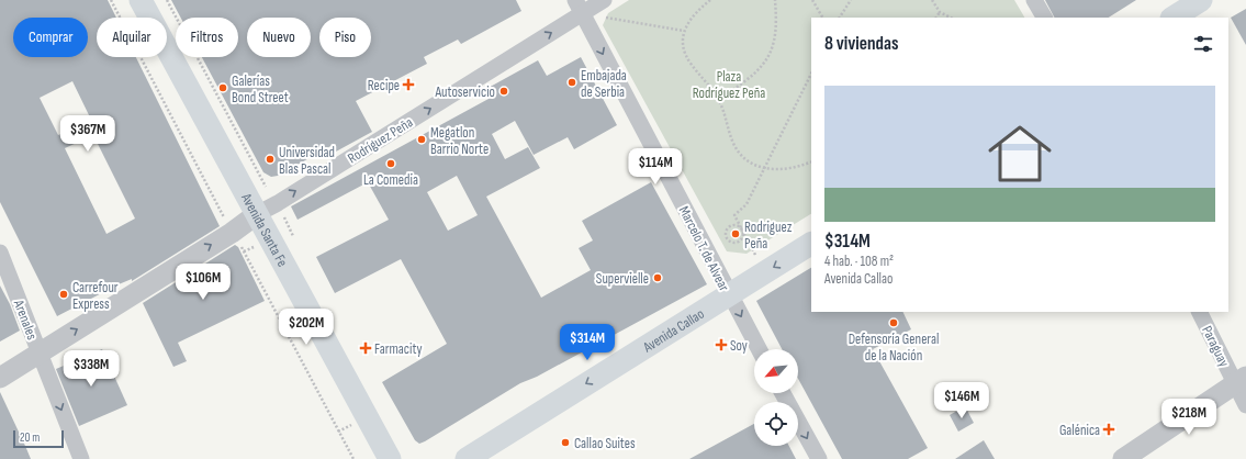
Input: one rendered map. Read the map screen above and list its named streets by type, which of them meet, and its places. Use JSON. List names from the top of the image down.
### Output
{
  "streets": {
    "main road": ["Avenida Santa Fe", "Avenida Callao"],
    "street": [
      "Rodríguez Peña",
      "Marcelo T. de Alvear",
      "Arenales",
      "Paraguay"
    ]
  },
  "crossings": [
    ["Rodríguez Peña", "Avenida Santa Fe"],
    ["Rodríguez Peña", "Marcelo T. de Alvear"],
    ["Rodríguez Peña", "Arenales"],
    ["Marcelo T. de Alvear", "Avenida Callao"]
  ],
  "one_way": [
    "Rodríguez Peña",
    "Marcelo T. de Alvear",
    "Arenales",
    "Avenida Callao"
  ],
  "parks": ["Plaza Rodríguez Peña"],
  "places": {
    "other": [
      "Embajada de Serbia",
      "Galerías Bond Street",
      "Autoservicio",
      "Megatlon Barrio Norte",
      "Universidad Blas Pascal",
      "La Comedia",
      "Rodriguez Peña",
      "Supervielle",
      "Carrefour Express",
      "Defensoría General de la Nación",
      "Callao Suites"
    ],
    "health": [
      "Recipe",
      "Soy",
      "Farmacity",
      "Galénica"
    ]
  },
  "scale_bar": "20 m",
  "north": "bottom left",
  "page": {
    "chip": [
      "Comprar",
      "Alquilar",
      "Filtros",
      "Nuevo",
      "Piso"
    ],
    "heading": "8 viviendas",
    "list": [
      {
        "name": "$314M",
        "note": "4 hab. · 108 m² · Avenida Callao"
      }
    ],
    "price": [
      "$367M",
      "$114M",
      "$106M",
      "$202M",
      "$314M",
      "$338M",
      "$146M",
      "$218M"
    ],
    "scale": "20 m"
  }
}
